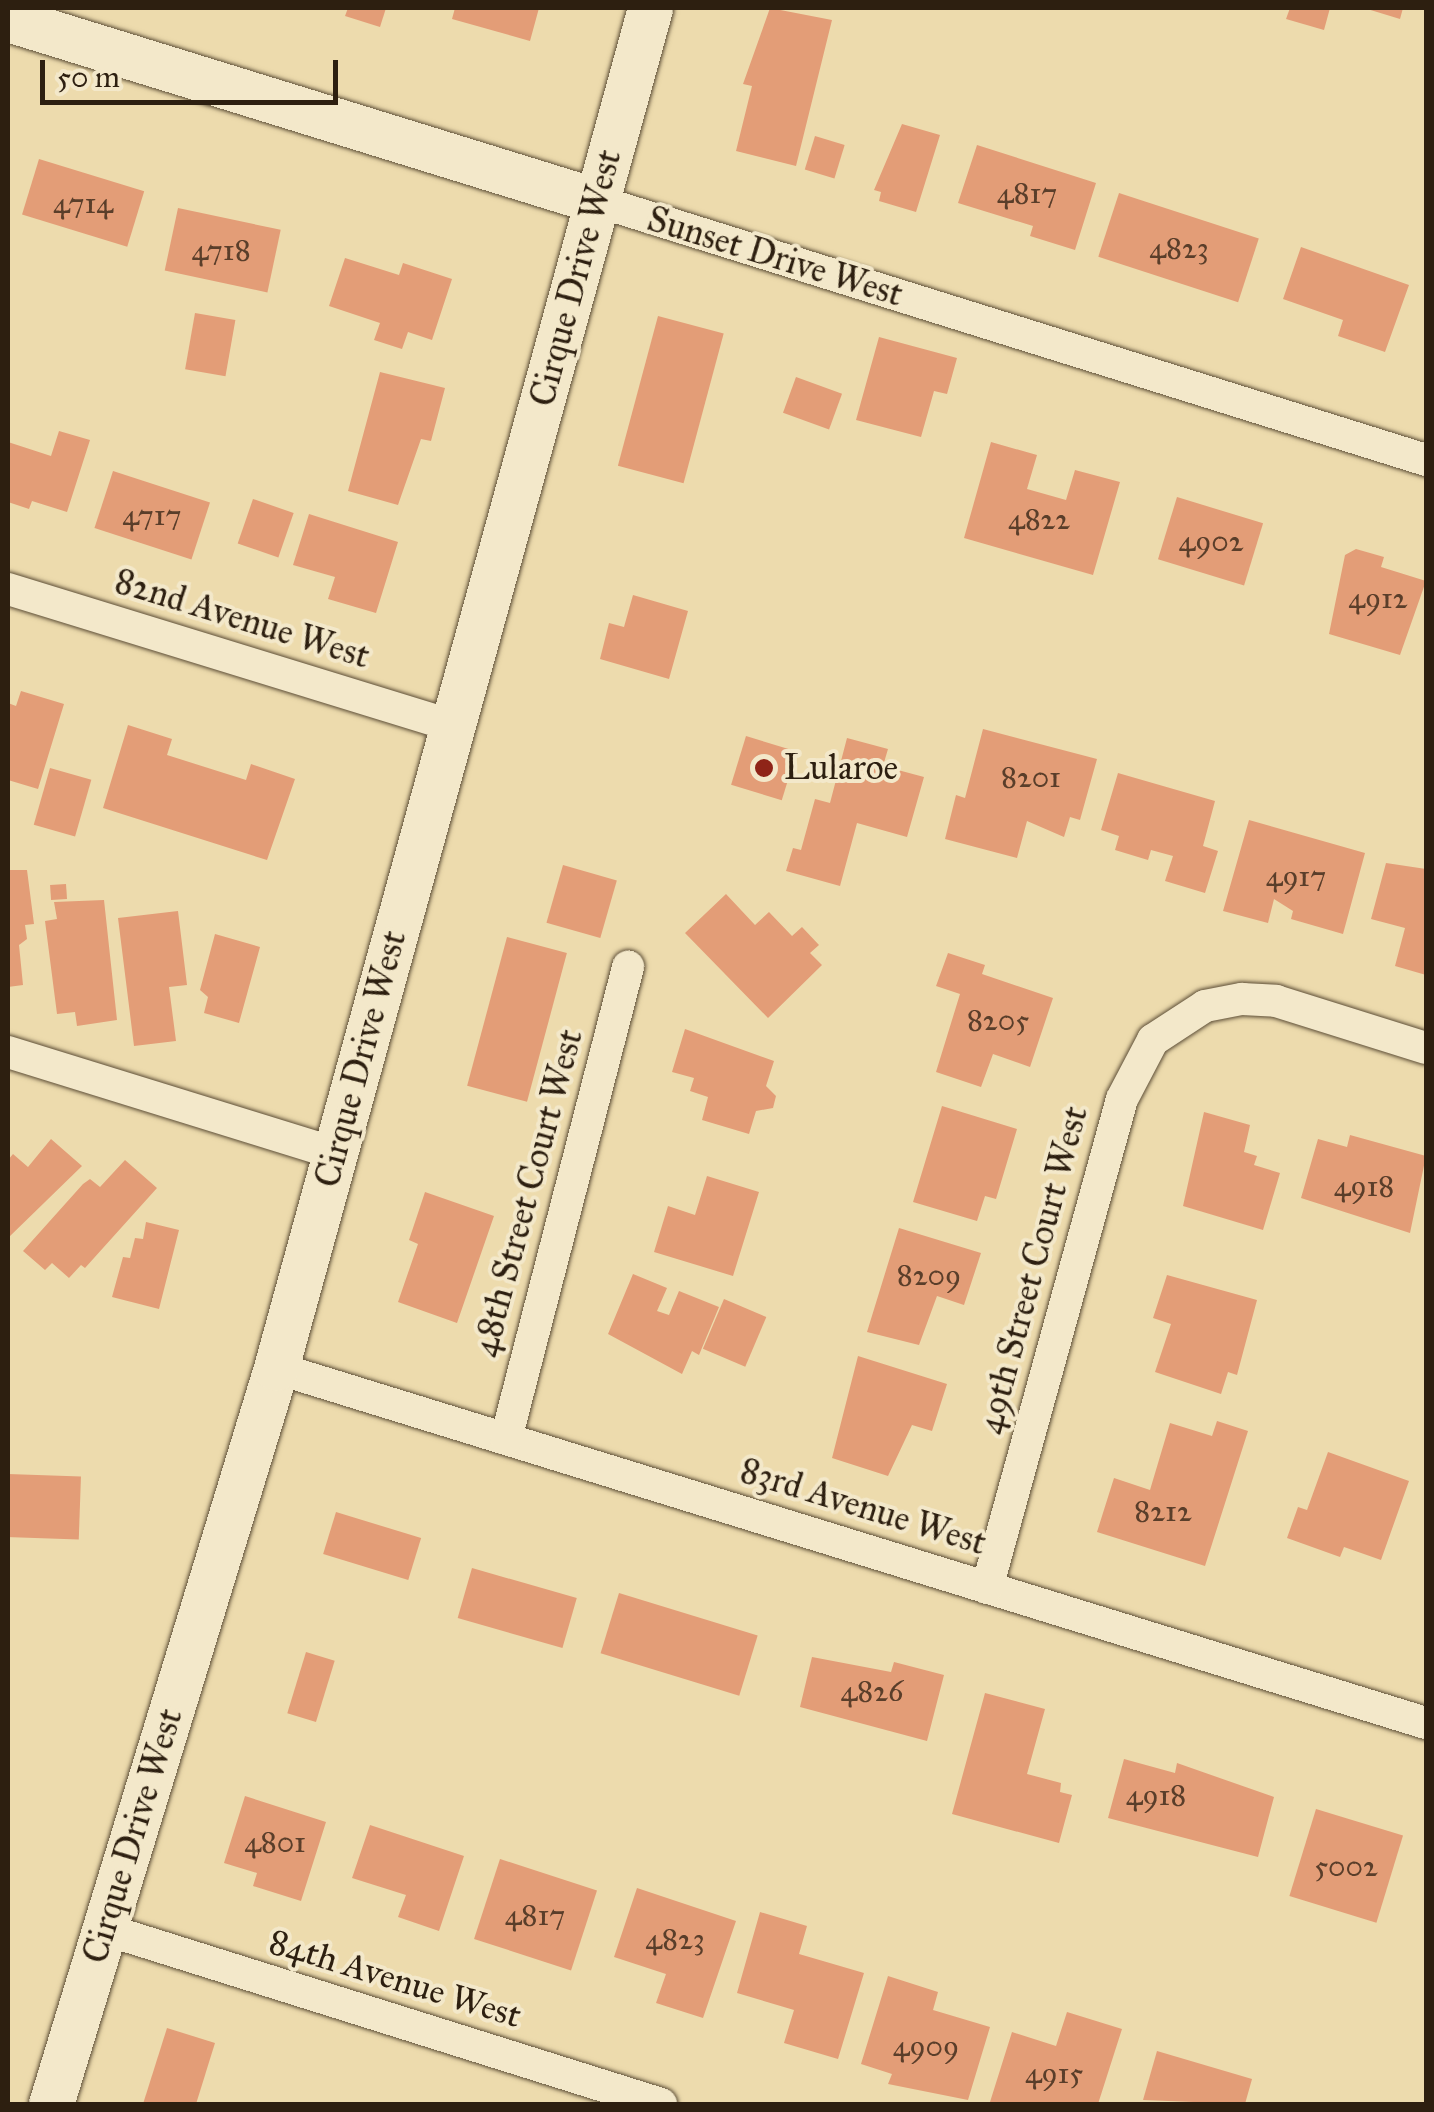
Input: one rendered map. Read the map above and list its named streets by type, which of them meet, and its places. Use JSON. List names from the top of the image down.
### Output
{
  "streets": {
    "street": [
      "Sunset Drive West",
      "Cirque Drive West",
      "82nd Avenue West",
      "48th Street Court West",
      "49th Street Court West",
      "83rd Avenue West",
      "84th Avenue West"
    ]
  },
  "crossings": [
    ["Sunset Drive West", "Cirque Drive West"],
    ["Cirque Drive West", "82nd Avenue West"],
    ["Cirque Drive West", "83rd Avenue West"],
    ["Cirque Drive West", "84th Avenue West"],
    ["48th Street Court West", "83rd Avenue West"],
    ["49th Street Court West", "83rd Avenue West"]
  ],
  "places": ["Lularoe"],
  "house_numbers": [
    "4817",
    "4714",
    "4823",
    "4718",
    "4717",
    "4822",
    "4902",
    "4912",
    "8201",
    "4917",
    "8205",
    "4918",
    "8209",
    "8212",
    "4826",
    "4918",
    "4801",
    "5002",
    "4817",
    "4823",
    "4909",
    "4915"
  ],
  "scale_bar": "50 m"
}
